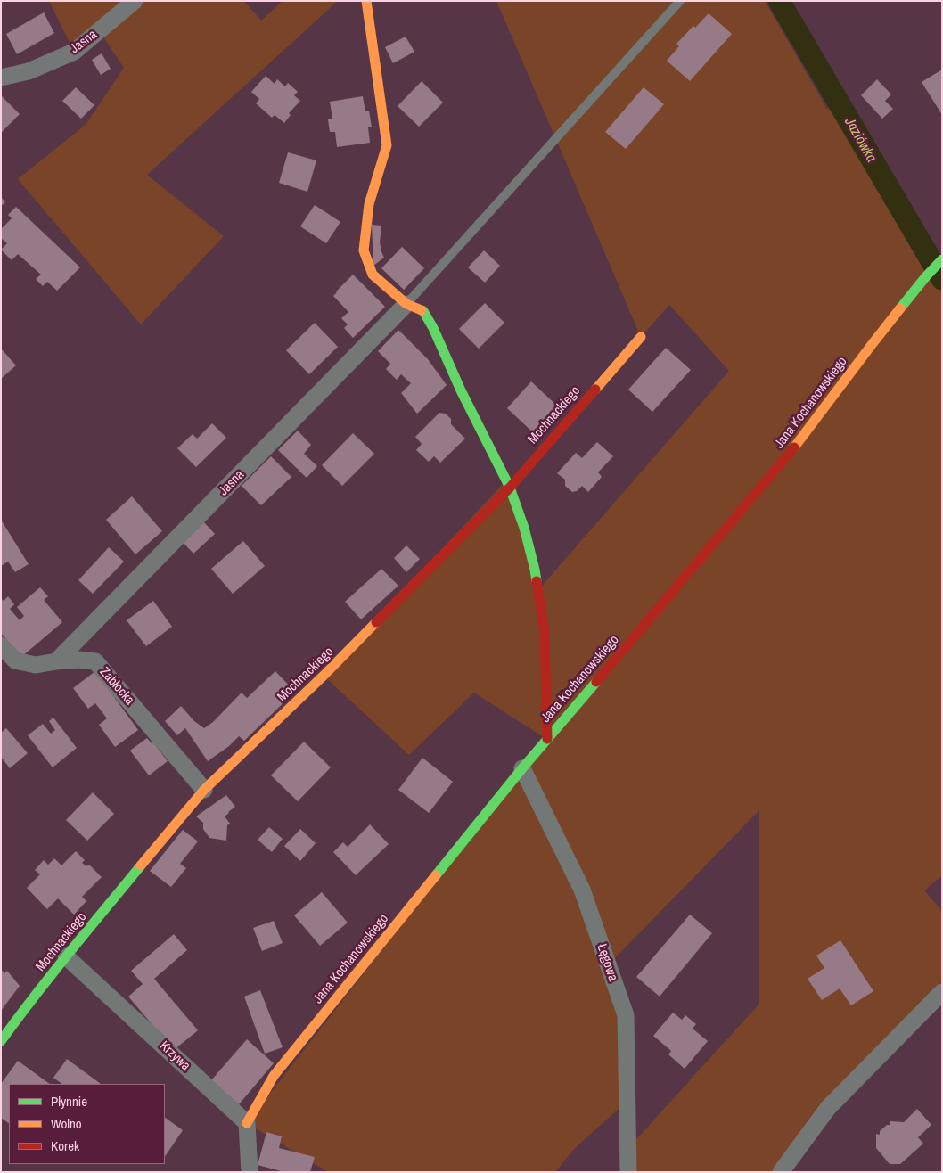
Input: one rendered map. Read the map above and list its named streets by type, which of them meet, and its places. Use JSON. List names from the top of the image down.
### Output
{
  "streets": {
    "street": [
      "Jasna",
      "Jana Kochanowskiego",
      "Mochnackiego",
      "Zabłocka",
      "Łęgowa",
      "Krzywa"
    ]
  },
  "crossings": [
    ["Jasna", "Zabłocka"],
    ["Jana Kochanowskiego", "Łęgowa"],
    ["Jana Kochanowskiego", "Krzywa"],
    ["Mochnackiego", "Zabłocka"],
    ["Mochnackiego", "Krzywa"]
  ],
  "water": ["Jaziówka"],
  "legend": ["Płynnie", "Wolno", "Korek"]
}
